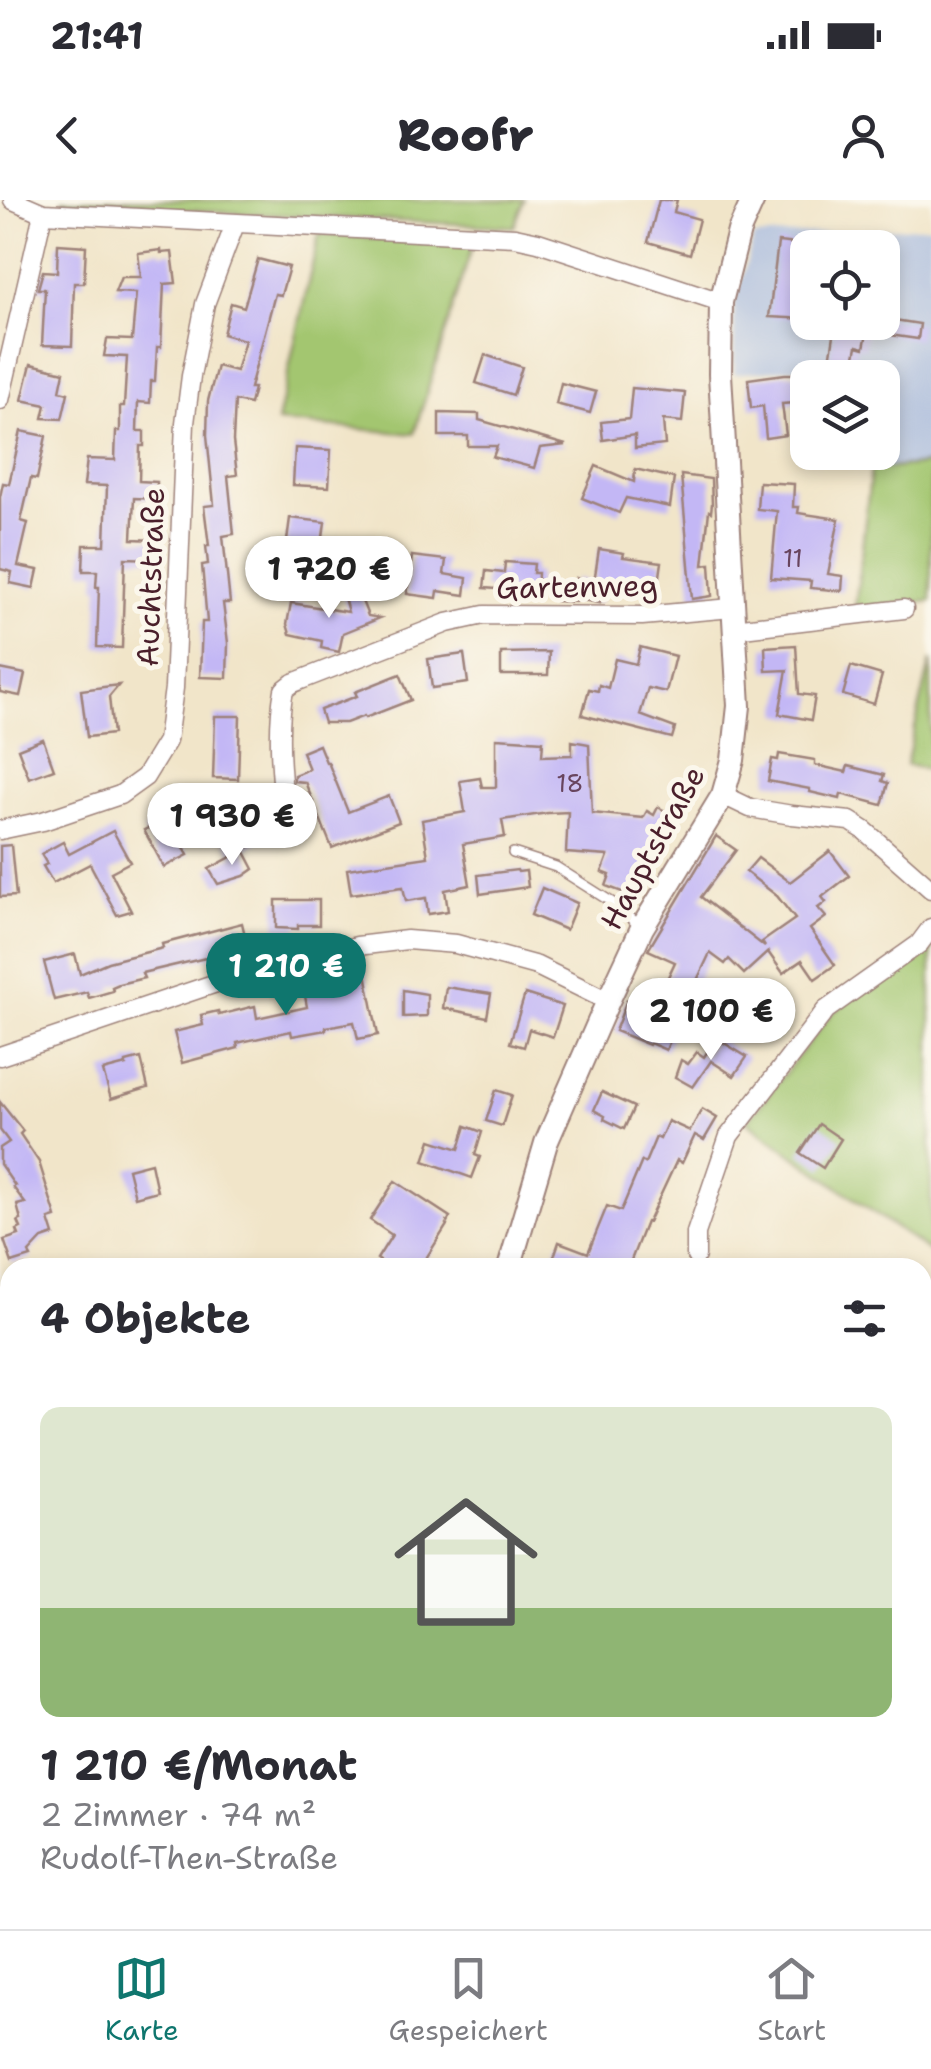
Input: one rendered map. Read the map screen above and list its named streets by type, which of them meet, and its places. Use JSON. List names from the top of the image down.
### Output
{
  "streets": {
    "street": ["Auchtstraße", "Gartenweg", "Hauptstraße"]
  },
  "crossings": [
    ["Gartenweg", "Hauptstraße"]
  ],
  "house_numbers": ["11", "18"],
  "page": {
    "status": "21:41",
    "header": "Roofr",
    "price": [
      "1 720 €",
      "1 930 €",
      "1 210 €",
      "2 100 €"
    ],
    "heading": "4 Objekte",
    "list": [
      {
        "name": "1 210 €/Monat",
        "note": "2 Zimmer · 74 m² · Rudolf-Then-Straße"
      }
    ],
    "tabs": ["Karte", "Gespeichert", "Start"]
  }
}
